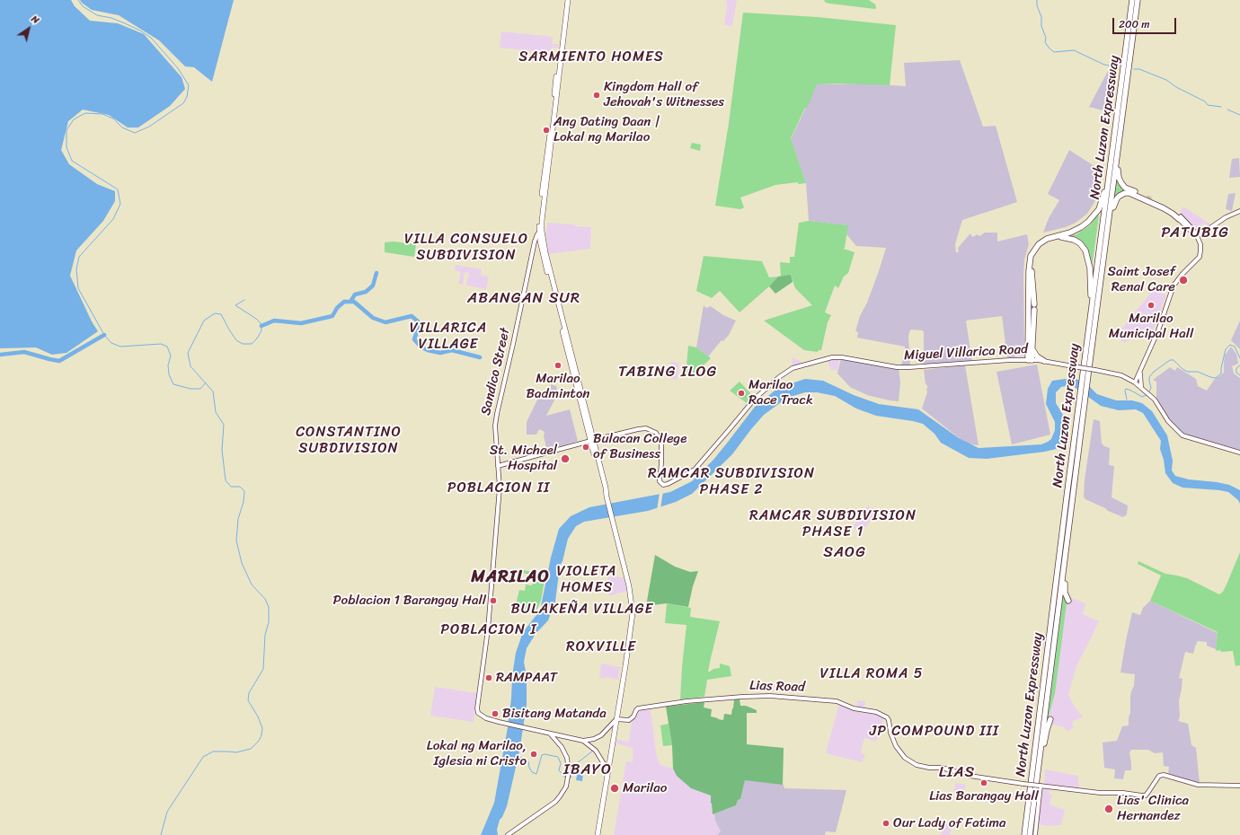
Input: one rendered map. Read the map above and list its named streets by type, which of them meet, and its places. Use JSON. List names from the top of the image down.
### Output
{
  "streets": {
    "highway": ["North Luzon Expressway"],
    "main road": ["Miguel Villarica Road", "Sandico Street", "Lias Road"]
  },
  "crossings": [
    ["Sandico Street", "Lias Road"]
  ],
  "districts": [
    "SARMIENTO HOMES",
    "PATUBIG",
    "VILLA CONSUELO SUBDIVISION",
    "ABANGAN SUR",
    "VILLARICA VILLAGE",
    "TABING ILOG",
    "CONSTANTINO SUBDIVISION",
    "RAMCAR SUBDIVISION PHASE 2",
    "POBLACION II",
    "RAMCAR SUBDIVISION PHASE 1",
    "SAOG",
    "VIOLETA HOMES",
    "MARILAO",
    "BULAKEÑA VILLAGE",
    "POBLACION I",
    "ROXVILLE",
    "VILLA ROMA 5",
    "JP COMPOUND III",
    "IBAYO",
    "LIAS"
  ],
  "places": [
    "Kingdom Hall of Jehovah's Witnesses",
    "Ang Dating Daan | Lokal ng Marilao",
    "Saint Josef Renal Care",
    "Marilao Municipal Hall",
    "Marilao Badminton",
    "Marilao Race Track",
    "Bulacan College of Business",
    "St. Michael Hospital",
    "Poblacion 1 Barangay Hall",
    "RAMPAAT",
    "Bisitang Matanda",
    "Lokal ng Marilao, Iglesia ni Cristo",
    "Lias Barangay Hall",
    "Marilao",
    "Lias' Clinica Hernandez",
    "Our Lady of Fatima"
  ],
  "scale_bar": "200 m",
  "north": "top right"
}
